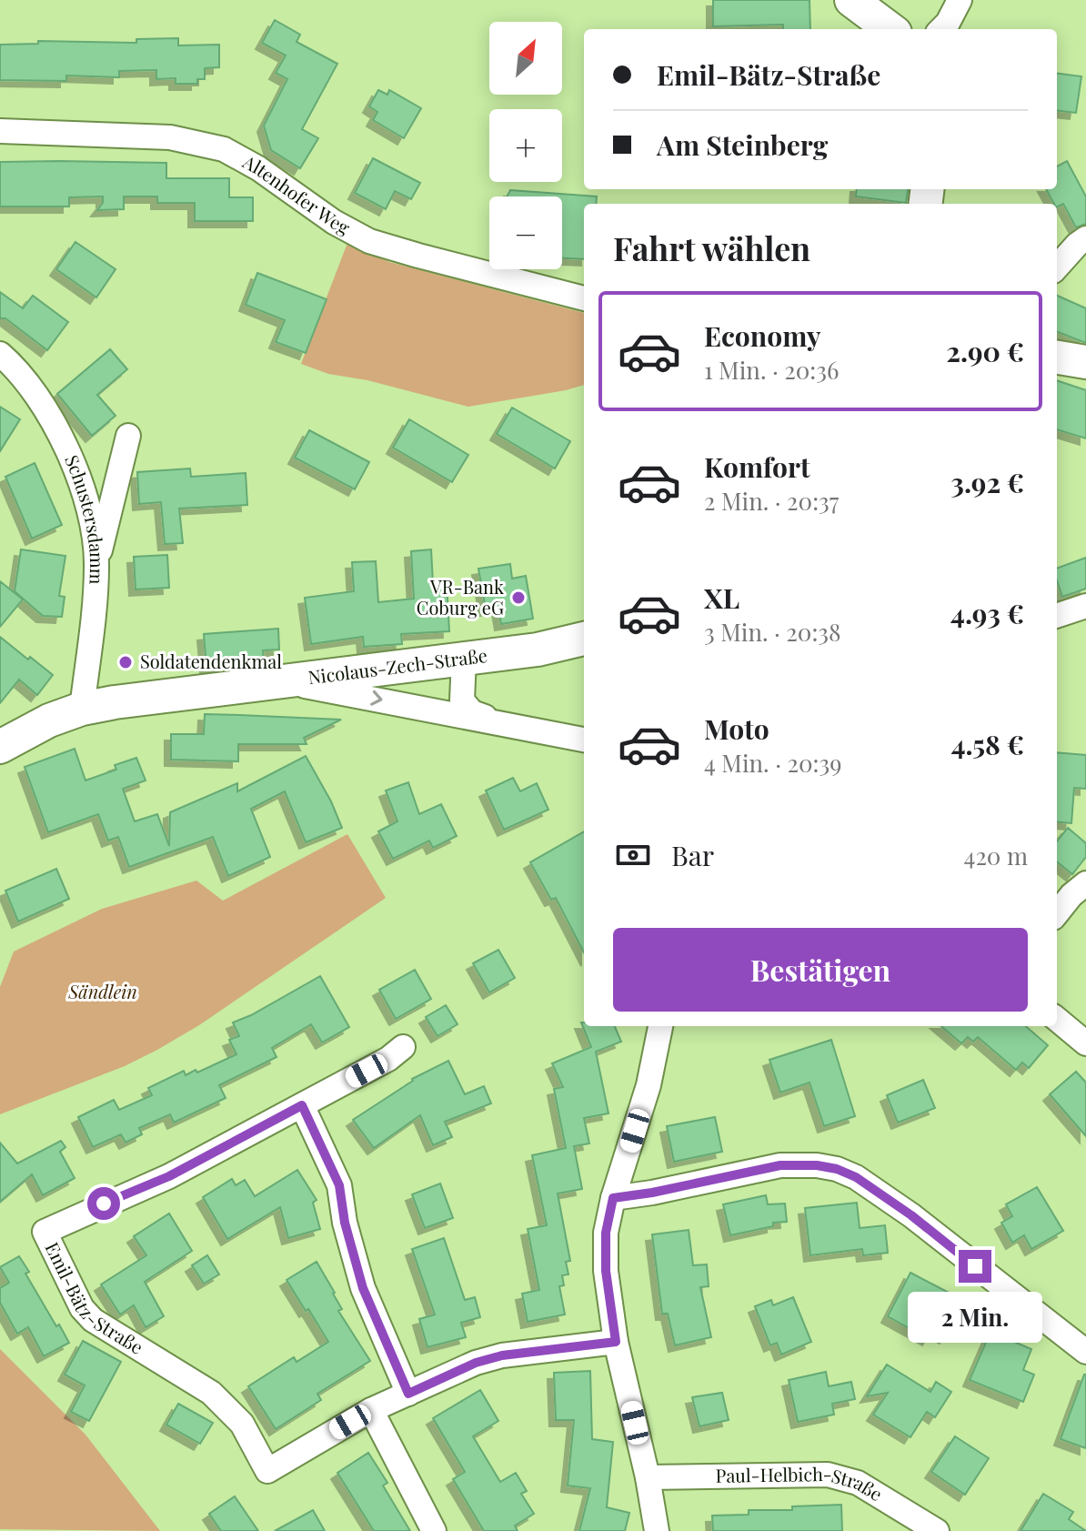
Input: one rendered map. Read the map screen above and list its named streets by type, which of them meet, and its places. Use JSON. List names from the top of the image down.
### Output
{
  "streets": {
    "street": [
      "Altenhofer Weg",
      "Schustersdamm",
      "Nicolaus-Zech-Straße",
      "Emil-Bätz-Straße",
      "Paul-Helbich-Straße"
    ]
  },
  "crossings": [
    ["Schustersdamm", "Nicolaus-Zech-Straße"]
  ],
  "parks": ["Sändlein"],
  "places": ["VR-Bank Coburg eG", "Soldatendenkmal"],
  "north": "top right",
  "page": {
    "map_buttons": ["+", "−"],
    "banner": ["Emil-Bätz-Straße", "Am Steinberg"],
    "heading": "Fahrt wählen",
    "list": [
      {
        "name": "Economy",
        "note": "1 Min. · 20:36",
        "value": "2.90 €"
      },
      {
        "name": "Komfort",
        "note": "2 Min. · 20:37",
        "value": "3.92 €"
      },
      {
        "name": "XL",
        "note": "3 Min. · 20:38",
        "value": "4.93 €"
      },
      {
        "name": "Moto",
        "note": "4 Min. · 20:39",
        "value": "4.58 €"
      }
    ],
    "pay": ["Bar", "420 m"],
    "buttons": "Bestätigen",
    "bubble": "2 Min."
  }
}
